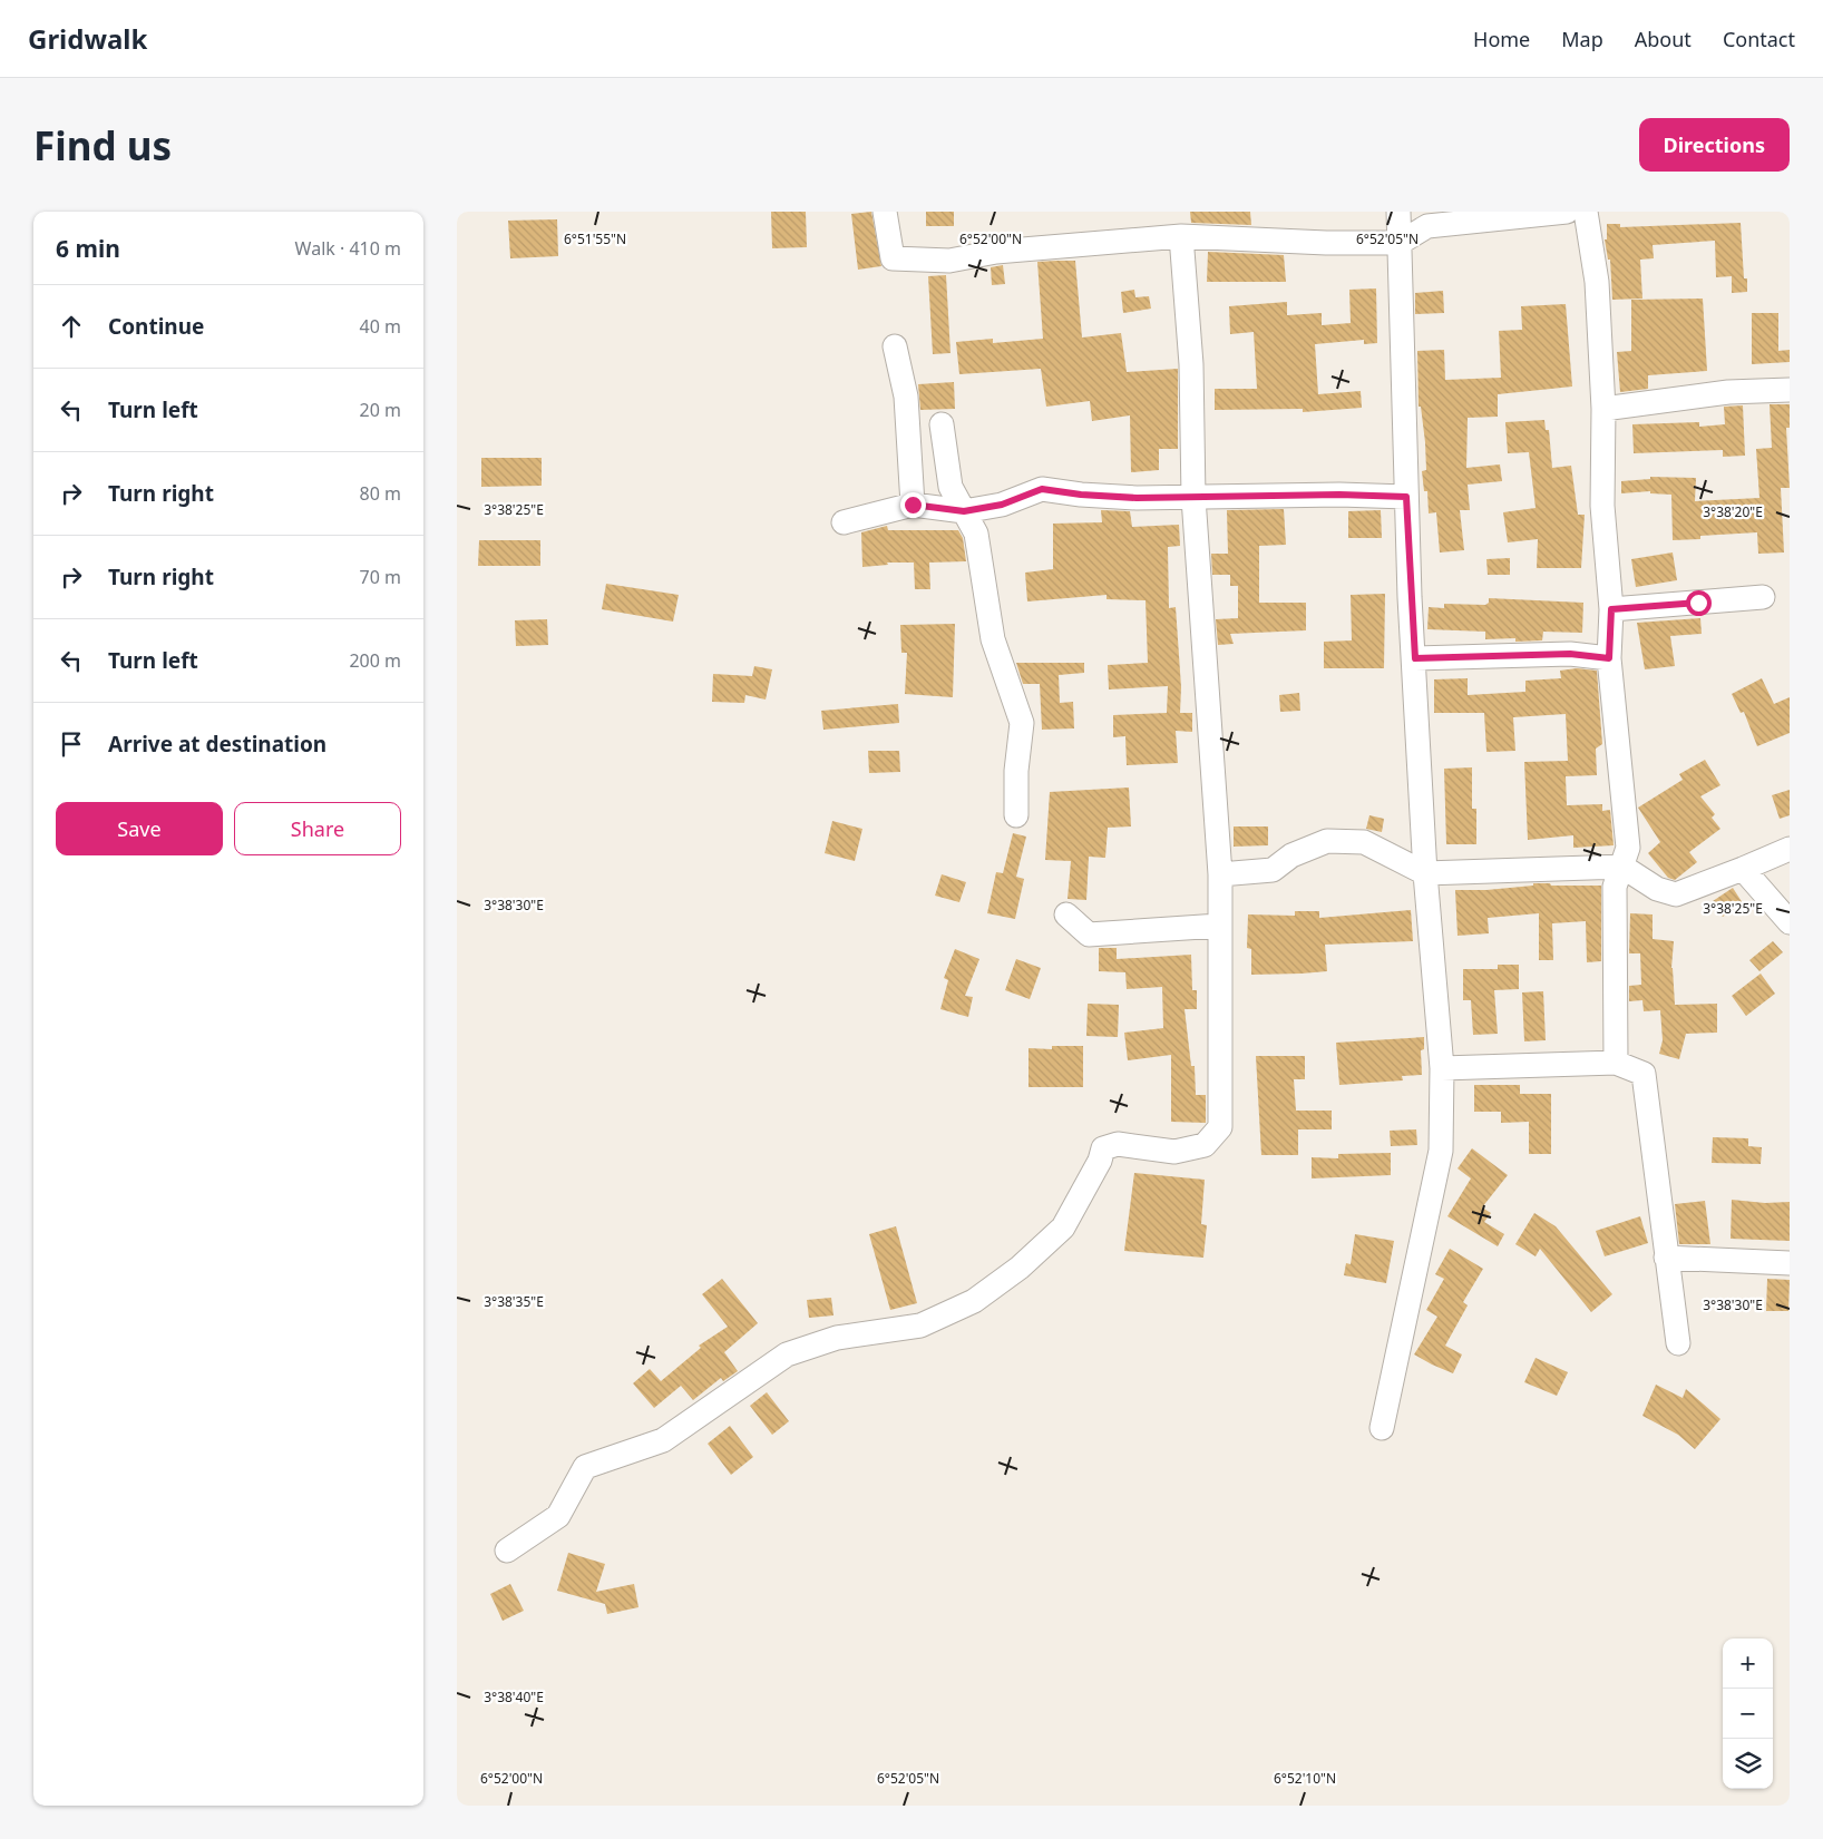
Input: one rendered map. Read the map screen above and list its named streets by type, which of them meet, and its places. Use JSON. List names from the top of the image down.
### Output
{
  "page": {
    "header": "Gridwalk",
    "nav": [
      "Home",
      "Map",
      "About",
      "Contact"
    ],
    "buttons": [
      "Directions",
      ["Save", "Share"]
    ],
    "title": "Find us",
    "heading": ["6 min", "Walk · 410 m"],
    "list": [
      ["Continue", "40 m"],
      ["Turn left", "20 m"],
      ["Turn right", "80 m"],
      ["Turn right", "70 m"],
      ["Turn left", "200 m"],
      "Arrive at destination"
    ],
    "map_buttons": ["+", "−"]
  },
  "coordinates": [
    "6°51'55\"N",
    "6°52'00\"N",
    "6°52'05\"N",
    "3°38'25\"E",
    "3°38'20\"E",
    "3°38'30\"E",
    "3°38'35\"E",
    "3°38'40\"E",
    "6°52'10\"N"
  ]
}
